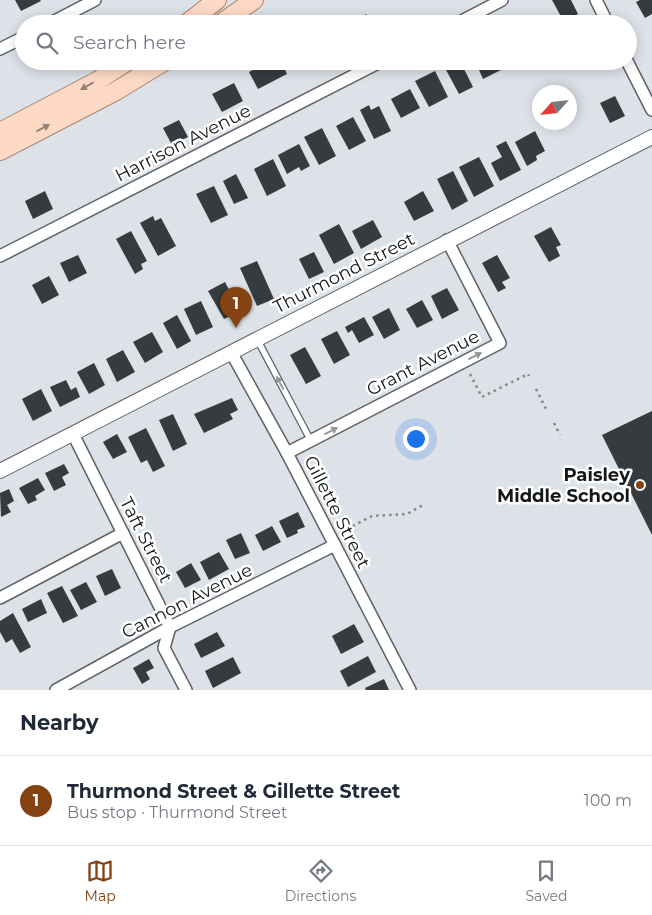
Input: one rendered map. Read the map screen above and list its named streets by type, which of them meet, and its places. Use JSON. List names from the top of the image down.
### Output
{
  "streets": {
    "street": [
      "Harrison Avenue",
      "Thurmond Street",
      "Grant Avenue",
      "Gillette Street",
      "Taft Street",
      "Cannon Avenue"
    ]
  },
  "crossings": [
    ["Thurmond Street", "Grant Avenue"],
    ["Thurmond Street", "Gillette Street"],
    ["Thurmond Street", "Taft Street"],
    ["Grant Avenue", "Gillette Street"],
    ["Gillette Street", "Cannon Avenue"],
    ["Taft Street", "Cannon Avenue"]
  ],
  "places": ["Paisley Middle School"],
  "north": "bottom left",
  "page": {
    "search": "Search here",
    "pins": "1",
    "heading": "Nearby",
    "list": [
      {
        "mark": "1",
        "name": "Thurmond Street & Gillette Street",
        "note": "Bus stop · Thurmond Street",
        "value": "100 m"
      }
    ],
    "nav": ["Map", "Directions", "Saved"]
  }
}
